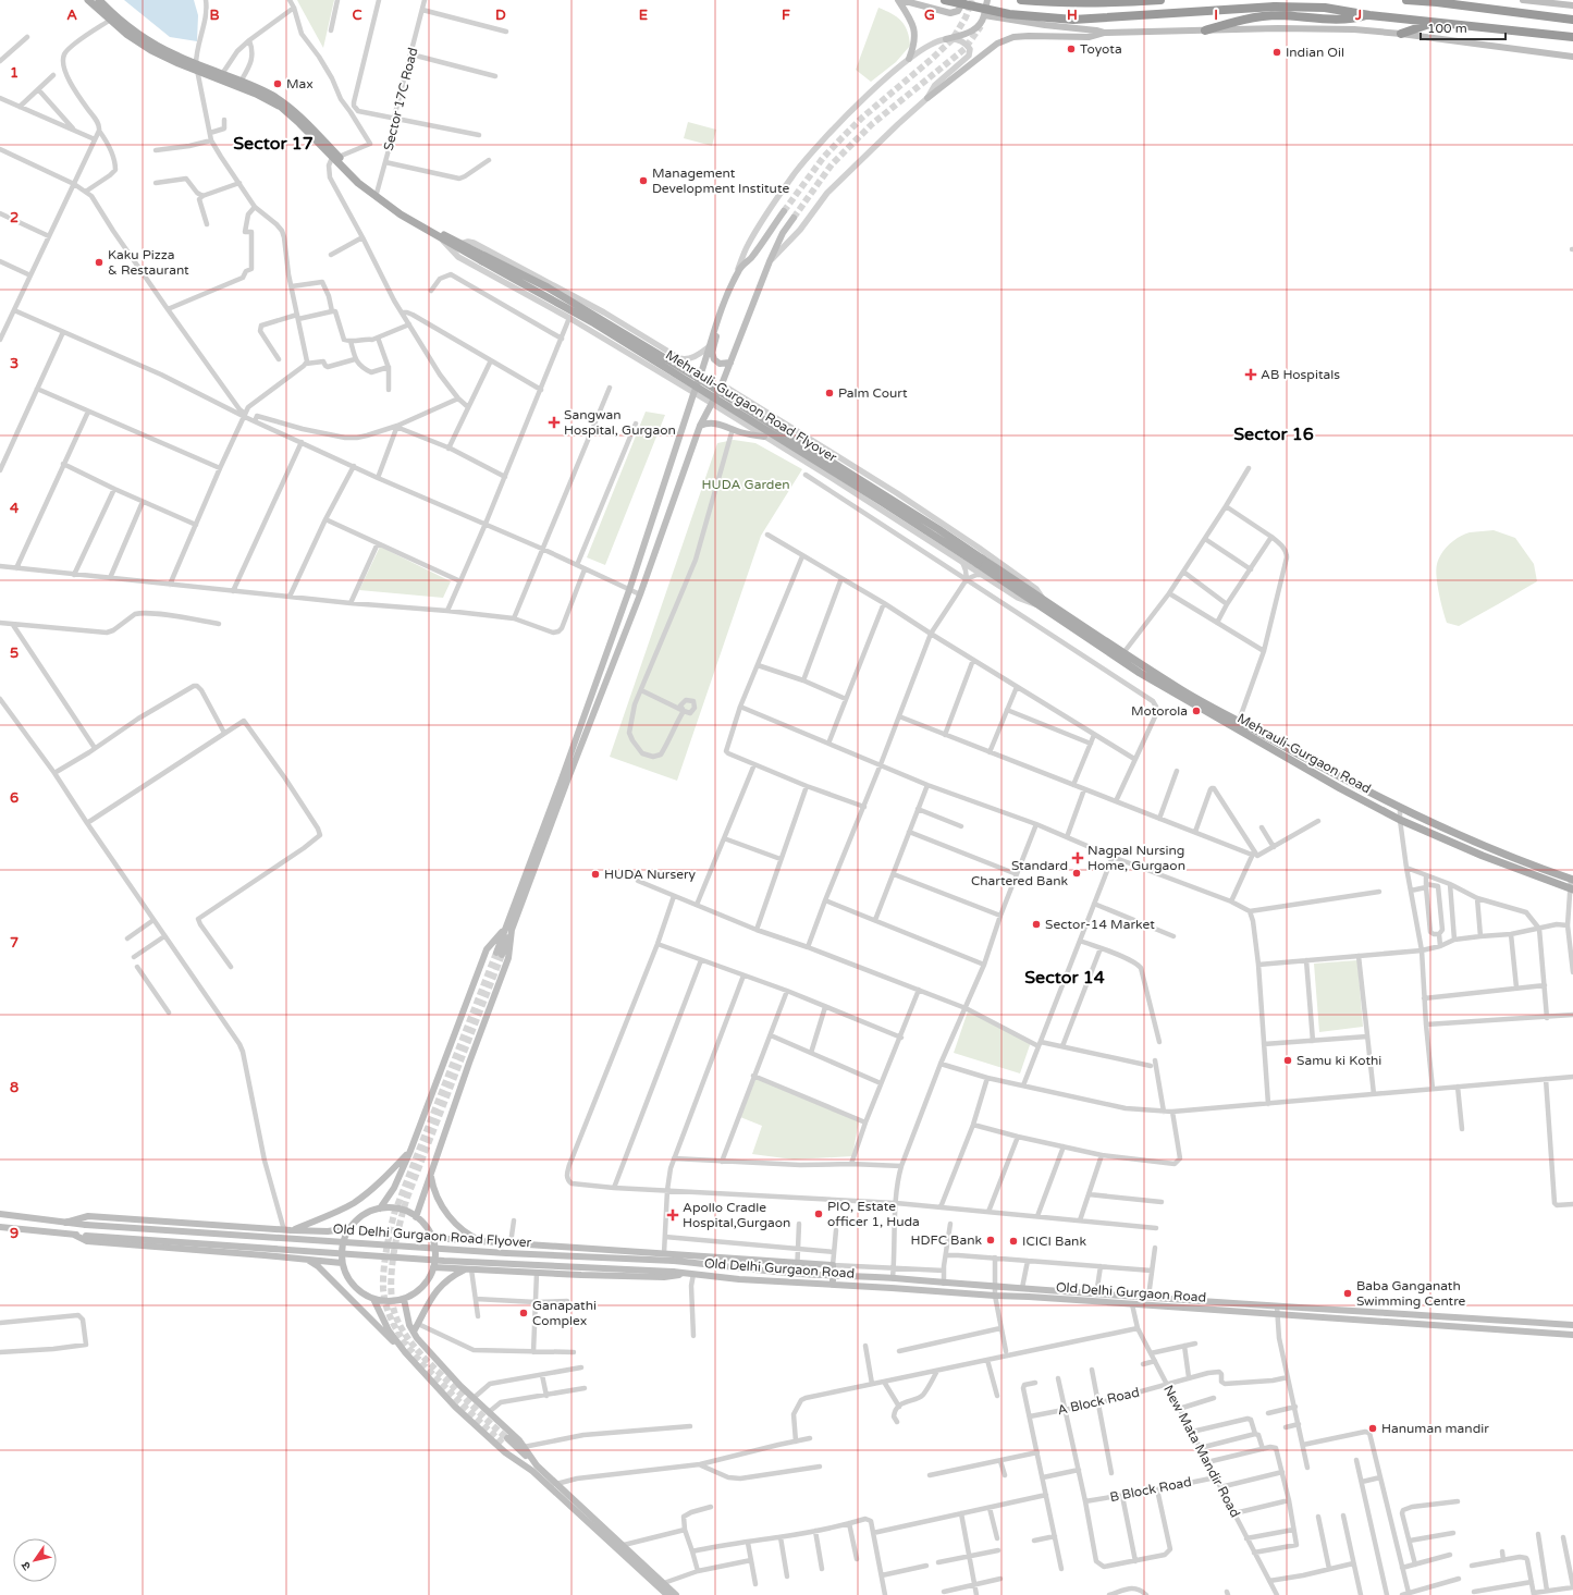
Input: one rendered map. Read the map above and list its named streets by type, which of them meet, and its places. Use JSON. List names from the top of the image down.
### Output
{
  "streets": {
    "main road": [
      "Mehrauli-Gurgaon Road Flyover",
      "Mehrauli-Gurgaon Road",
      "Old Delhi Gurgaon Road Flyover",
      "Old Delhi Gurgaon Road"
    ],
    "street": [
      "Sector 17C Road",
      "A Block Road",
      "New Mata Mandir Road",
      "B Block Road"
    ]
  },
  "crossings": [
    ["Mehrauli-Gurgaon Road Flyover", "Mehrauli-Gurgaon Road"],
    ["Old Delhi Gurgaon Road Flyover", "Old Delhi Gurgaon Road"],
    ["Old Delhi Gurgaon Road", "New Mata Mandir Road"],
    ["A Block Road", "New Mata Mandir Road"],
    ["New Mata Mandir Road", "B Block Road"]
  ],
  "districts": ["Sector 17", "Sector 16", "Sector 14"],
  "parks": ["HUDA Garden"],
  "places": {
    "other": [
      "Toyota",
      "Indian Oil",
      "Max",
      "Management Development Institute",
      "Kaku Pizza & Restaurant",
      "Palm Court",
      "Motorola",
      "Standard Chartered Bank",
      "HUDA Nursery",
      "Sector-14 Market",
      "Samu ki Kothi",
      "PIO, Estate officer 1, Huda",
      "HDFC Bank",
      "ICICI Bank",
      "Baba Ganganath Swimming Centre",
      "Ganapathi Complex",
      "Hanuman mandir"
    ],
    "health": [
      "AB Hospitals",
      "Sangwan Hospital, Gurgaon",
      "Nagpal Nursing Home, Gurgaon",
      "Apollo Cradle Hospital,Gurgaon"
    ]
  },
  "scale_bar": "100 m",
  "north": "bottom left",
  "grid": {
    "columns": [
      "A",
      "B",
      "C",
      "D",
      "E",
      "F",
      "G",
      "H",
      "I",
      "J"
    ],
    "rows": [
      "1",
      "2",
      "3",
      "4",
      "5",
      "6",
      "7",
      "8",
      "9"
    ]
  }
}
